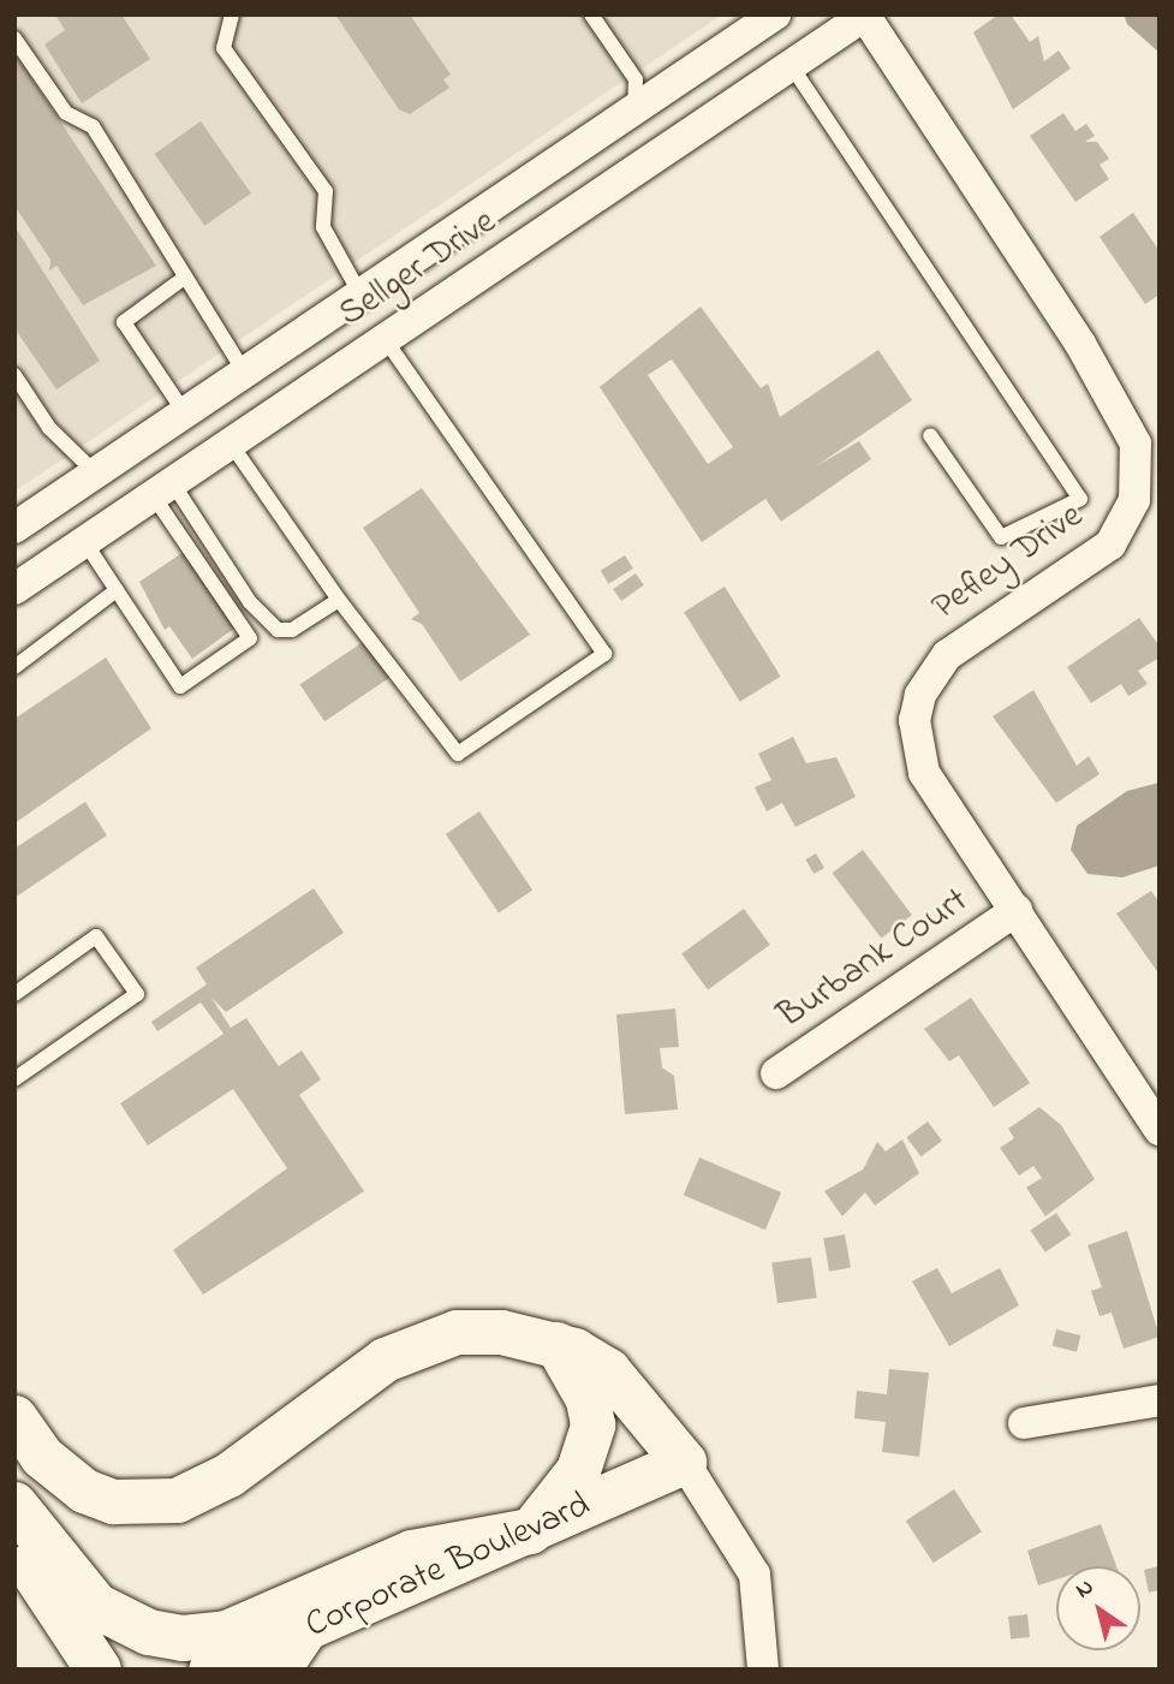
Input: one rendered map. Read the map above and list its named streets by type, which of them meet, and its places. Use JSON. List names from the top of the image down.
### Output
{
  "streets": {
    "street": [
      "Sellger Drive",
      "Pefley Drive",
      "Burbank Court",
      "Corporate Boulevard"
    ]
  },
  "crossings": [
    ["Sellger Drive", "Pefley Drive"],
    ["Pefley Drive", "Burbank Court"]
  ],
  "north": "top left"
}
